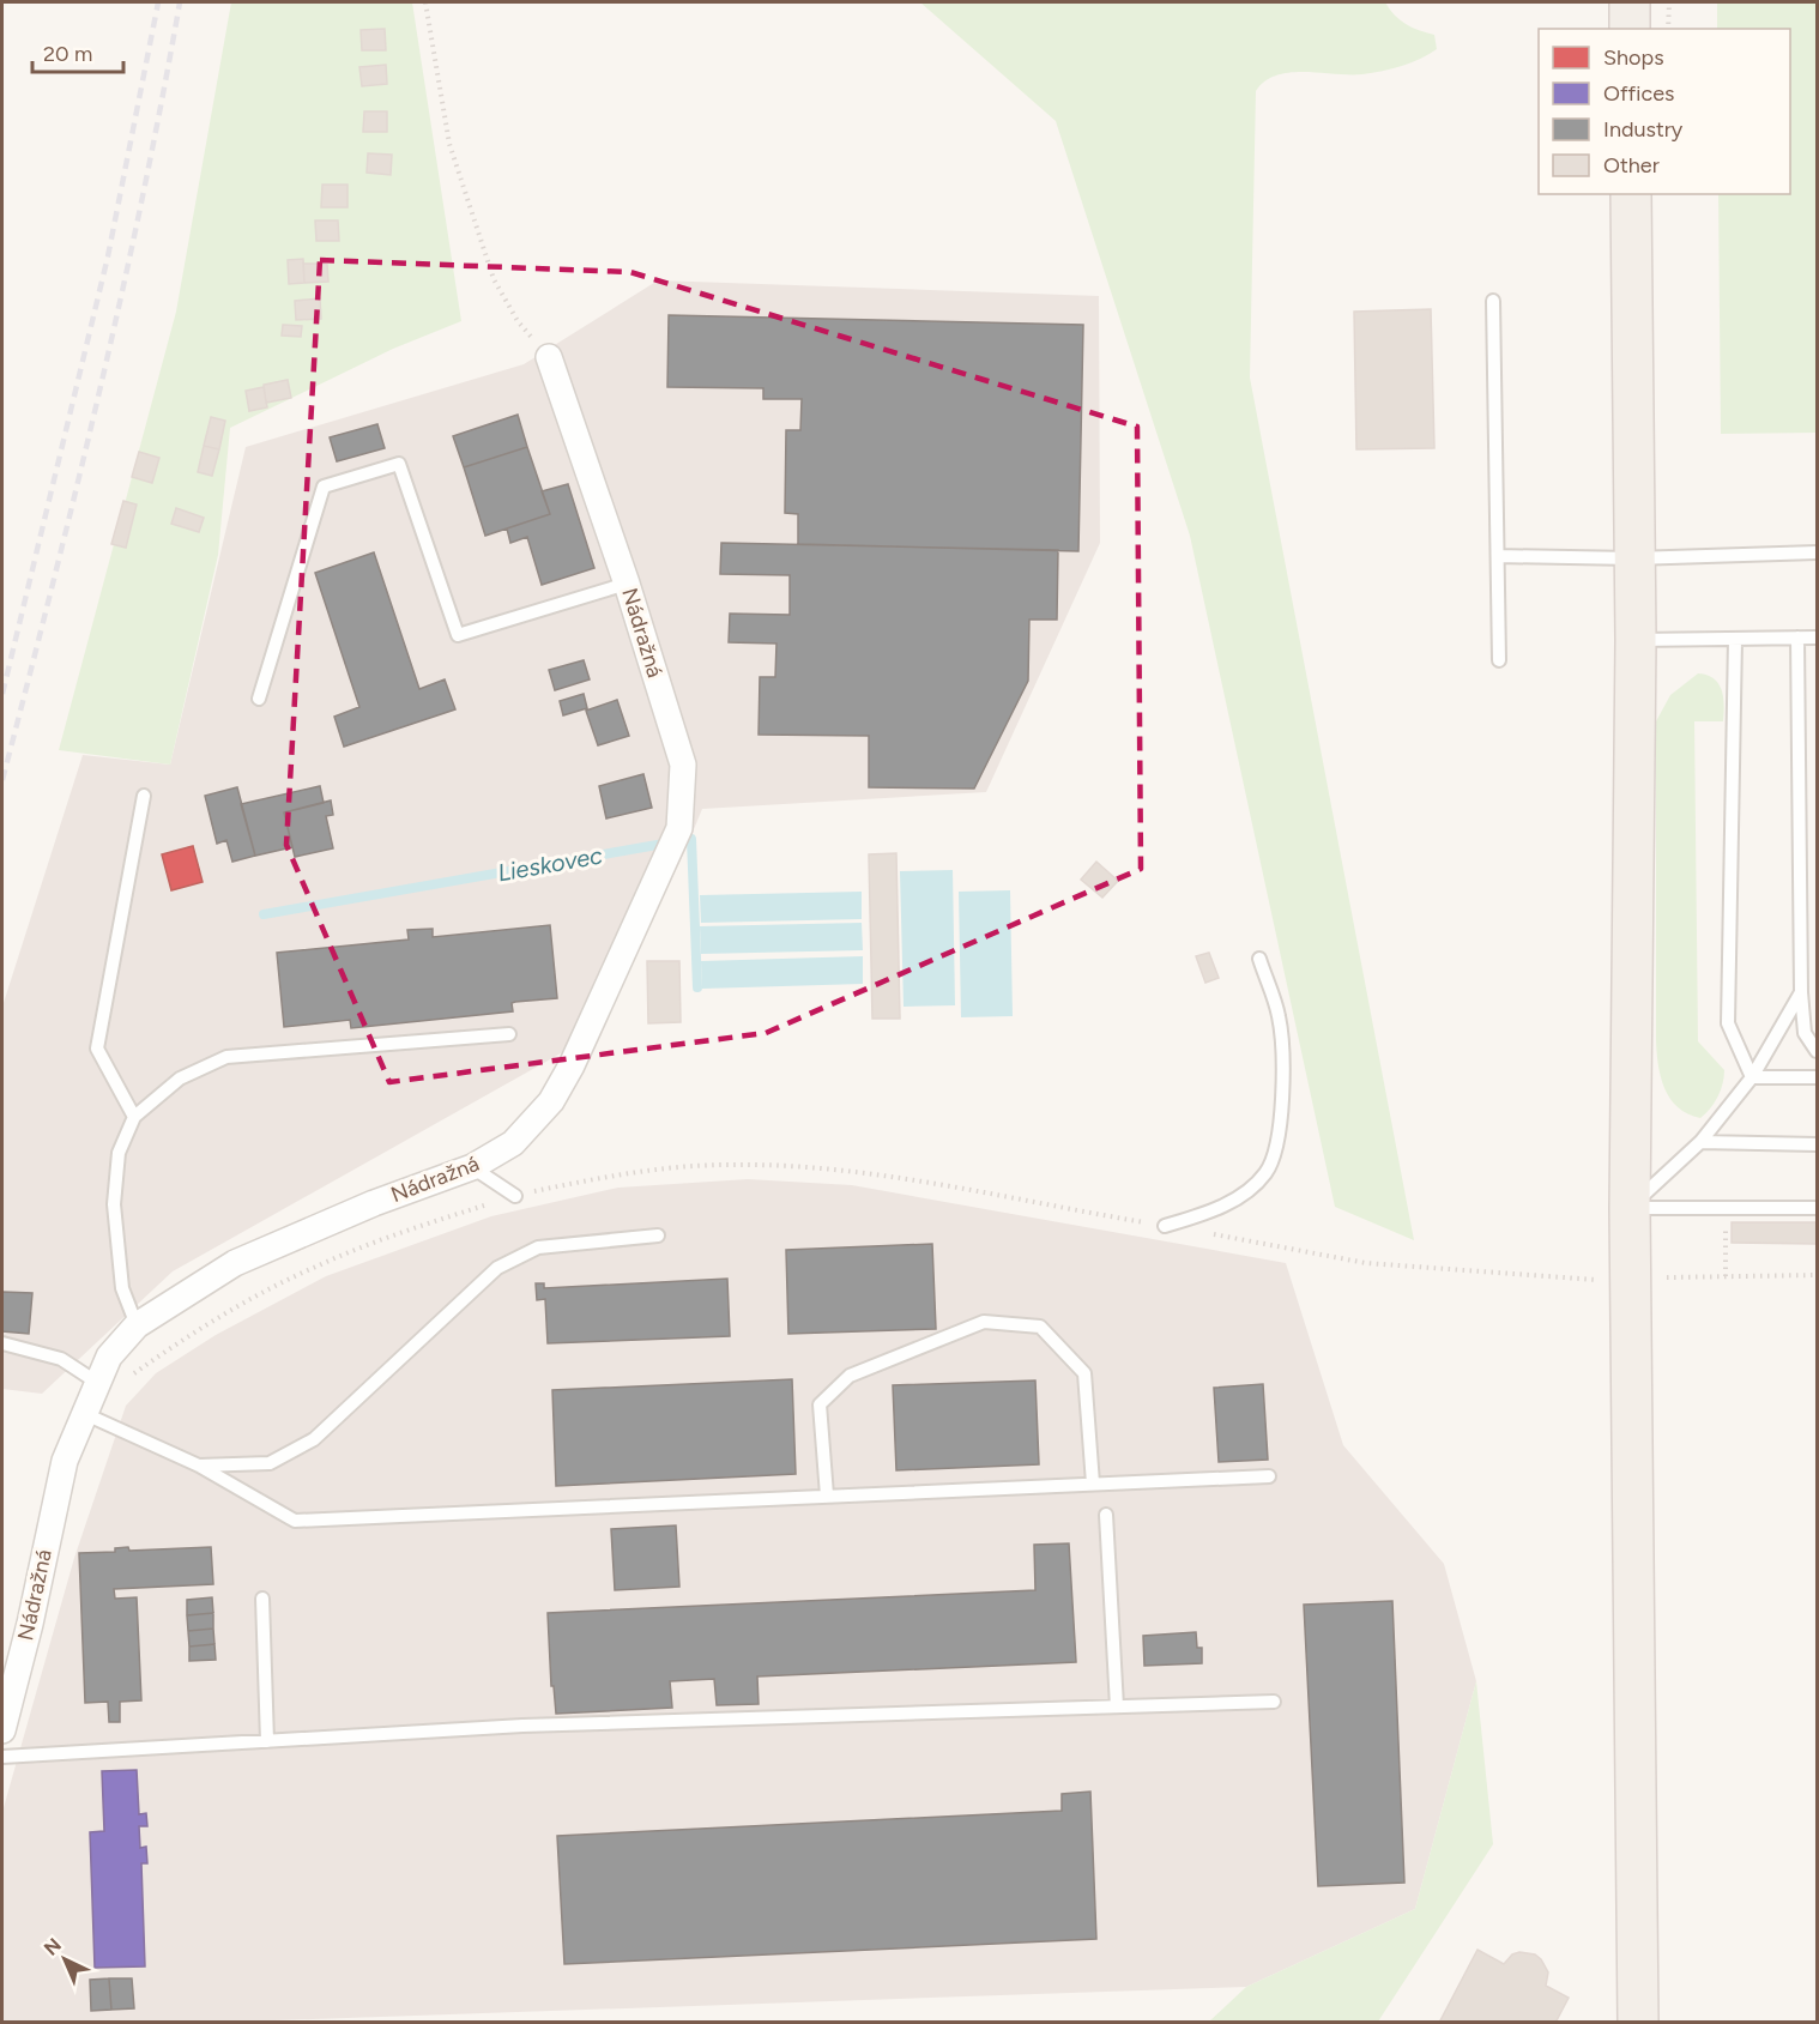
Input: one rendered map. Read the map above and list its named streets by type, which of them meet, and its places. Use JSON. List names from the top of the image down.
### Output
{
  "streets": {
    "street": ["Nádražná"]
  },
  "water": ["Lieskovec"],
  "legend": [
    "Shops",
    "Offices",
    "Industry",
    "Other"
  ],
  "scale_bar": "20 m",
  "north": "top left"
}
